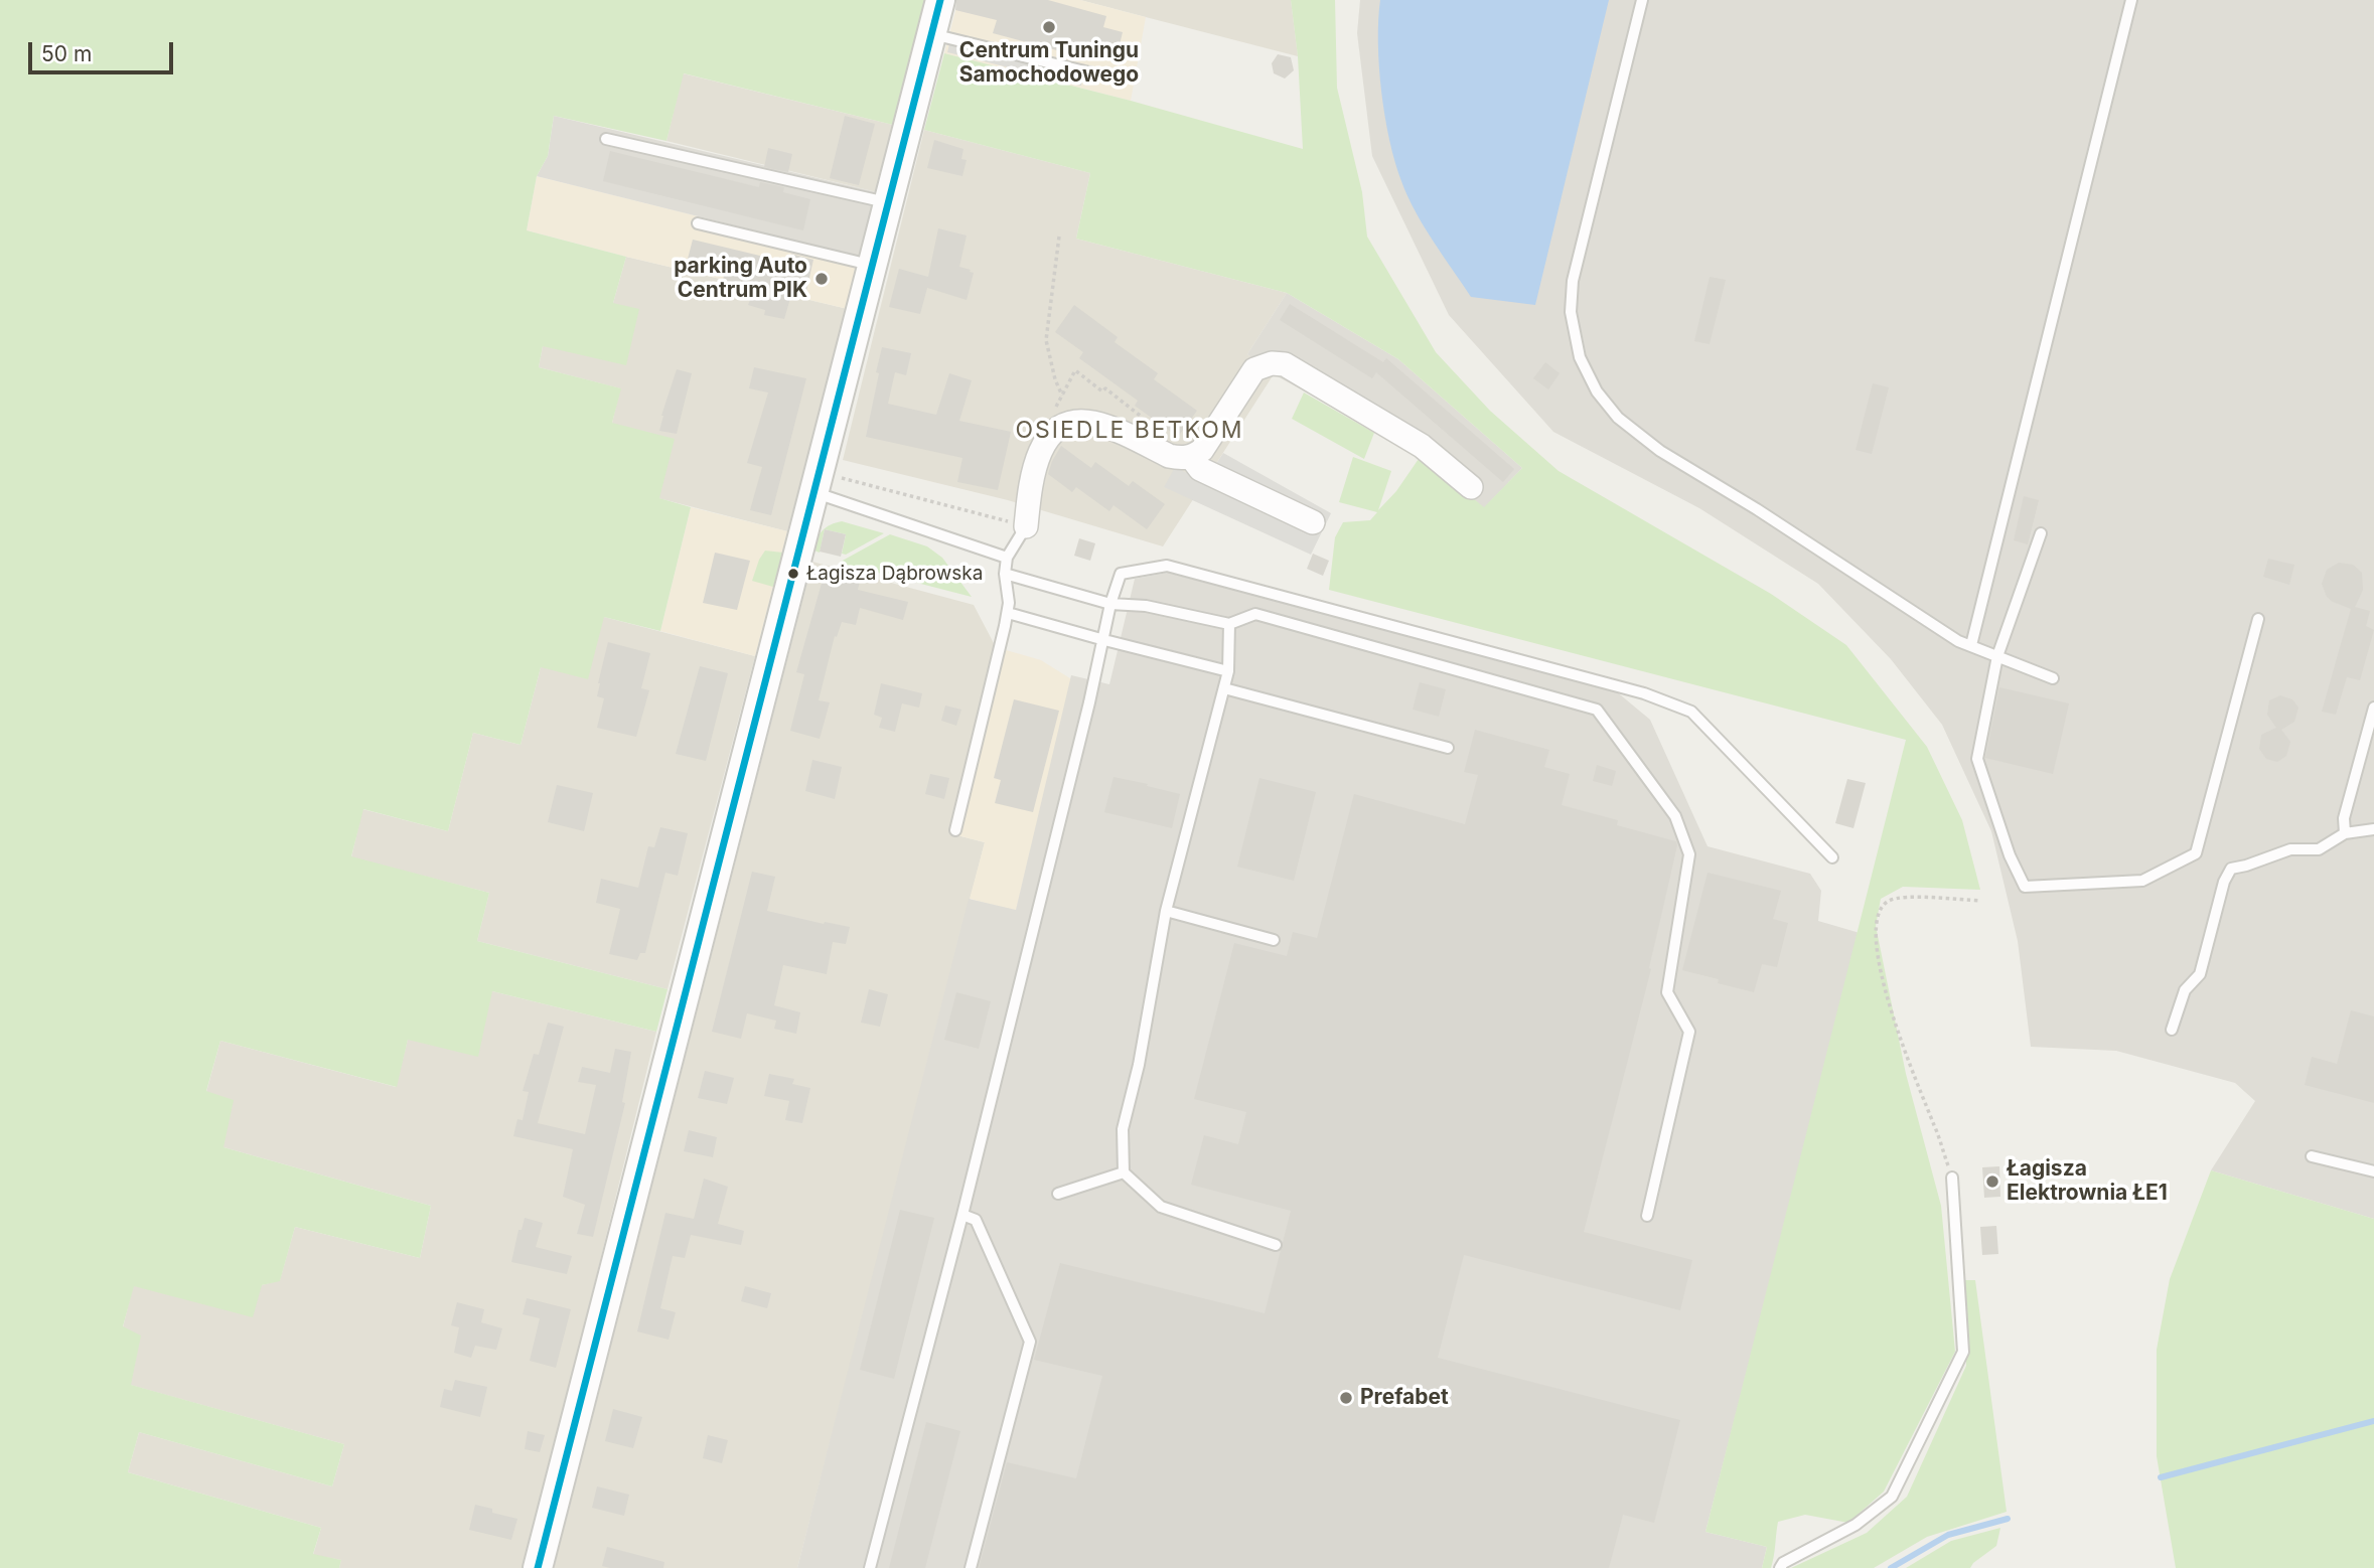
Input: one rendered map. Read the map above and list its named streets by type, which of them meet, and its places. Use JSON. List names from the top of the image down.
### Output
{
  "districts": ["OSIEDLE BETKOM"],
  "places": [
    "Centrum Tuningu Samochodowego",
    "parking Auto Centrum PIK",
    "Łagisza Dąbrowska",
    "Łagisza Elektrownia ŁE1",
    "Prefabet"
  ],
  "scale_bar": "50 m"
}
